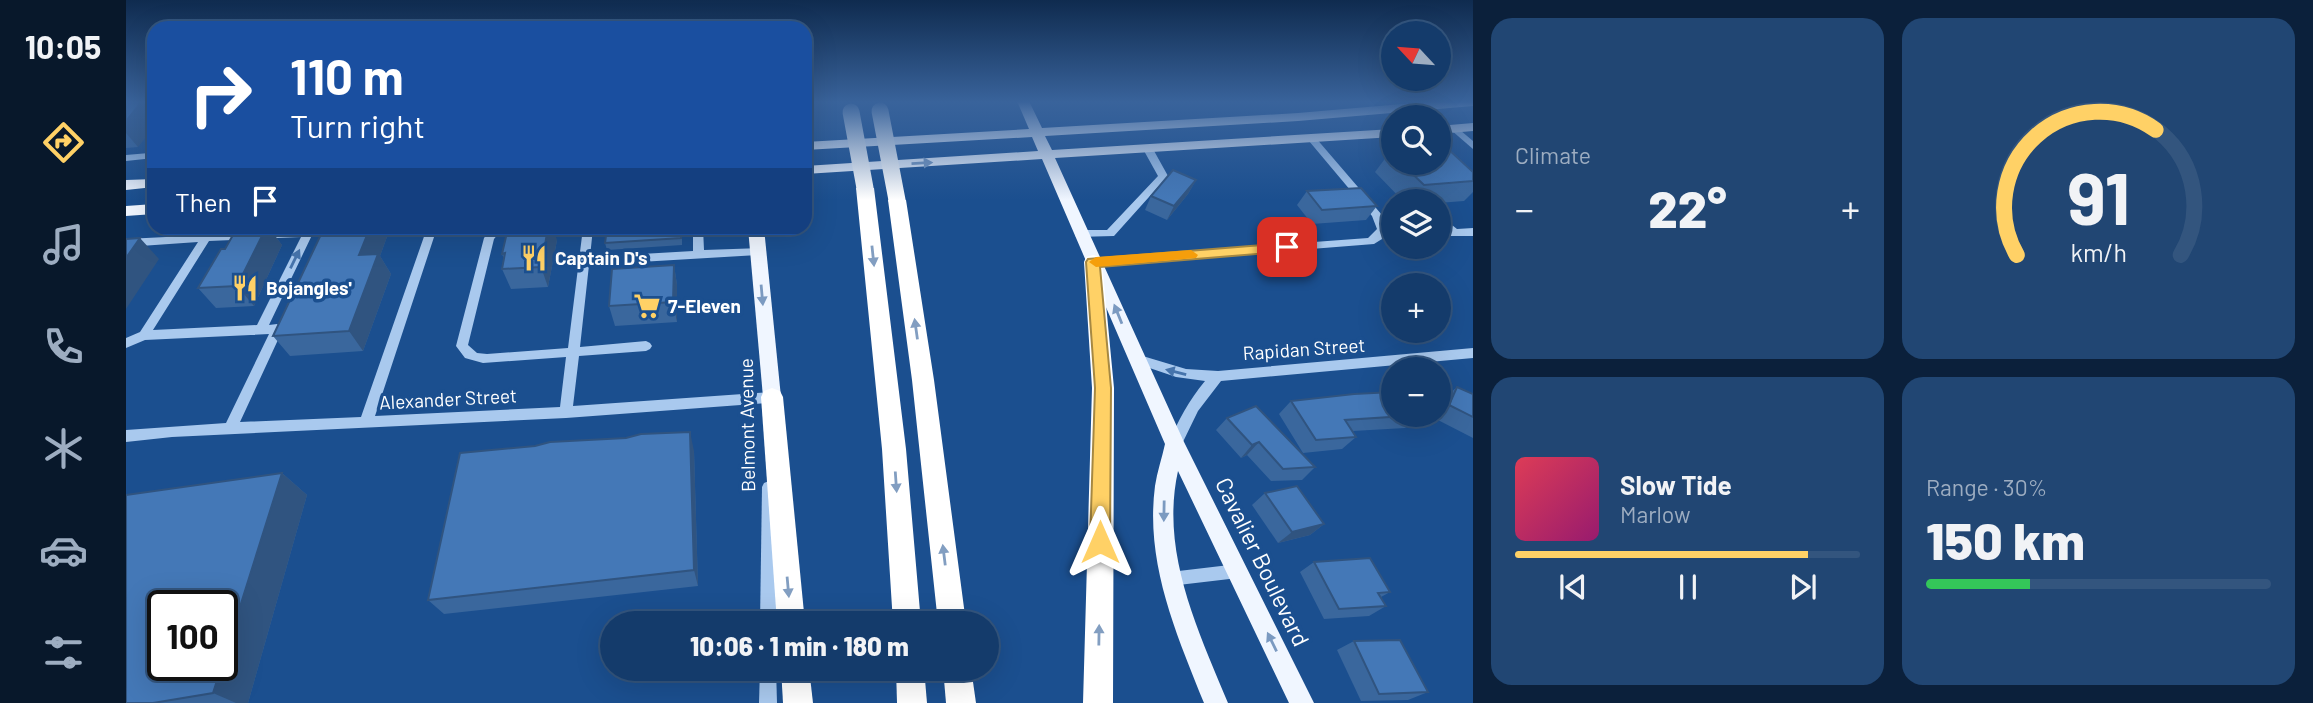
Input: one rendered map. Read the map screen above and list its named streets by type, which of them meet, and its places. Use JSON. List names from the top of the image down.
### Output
{
  "streets": {
    "main road": ["Belmont Avenue", "Cavalier Boulevard"],
    "street": ["Rapidan Street", "Alexander Street"]
  },
  "crossings": [
    ["Rapidan Street", "Cavalier Boulevard"],
    ["Alexander Street", "Belmont Avenue"]
  ],
  "one_way": ["Belmont Avenue"],
  "places": {
    "restaurant": ["Captain D's", "Bojangles'"],
    "supermarket": ["7-Eleven"]
  },
  "north": "top left",
  "page": {
    "tabs": "10:05",
    "tile": [
      "Climate",
      ["Range · 30%", "150 km"]
    ],
    "map_buttons": ["+", "−"],
    "turn": ["110 m", "Turn right"],
    "then": "Then",
    "heat": ["−", "22°", "+"],
    "song": ["Slow Tide", "Marlow"],
    "limit": "100",
    "trip": "10:06 · 1 min · 180 m",
    "gauge": ["91", "km/h"]
  }
}
